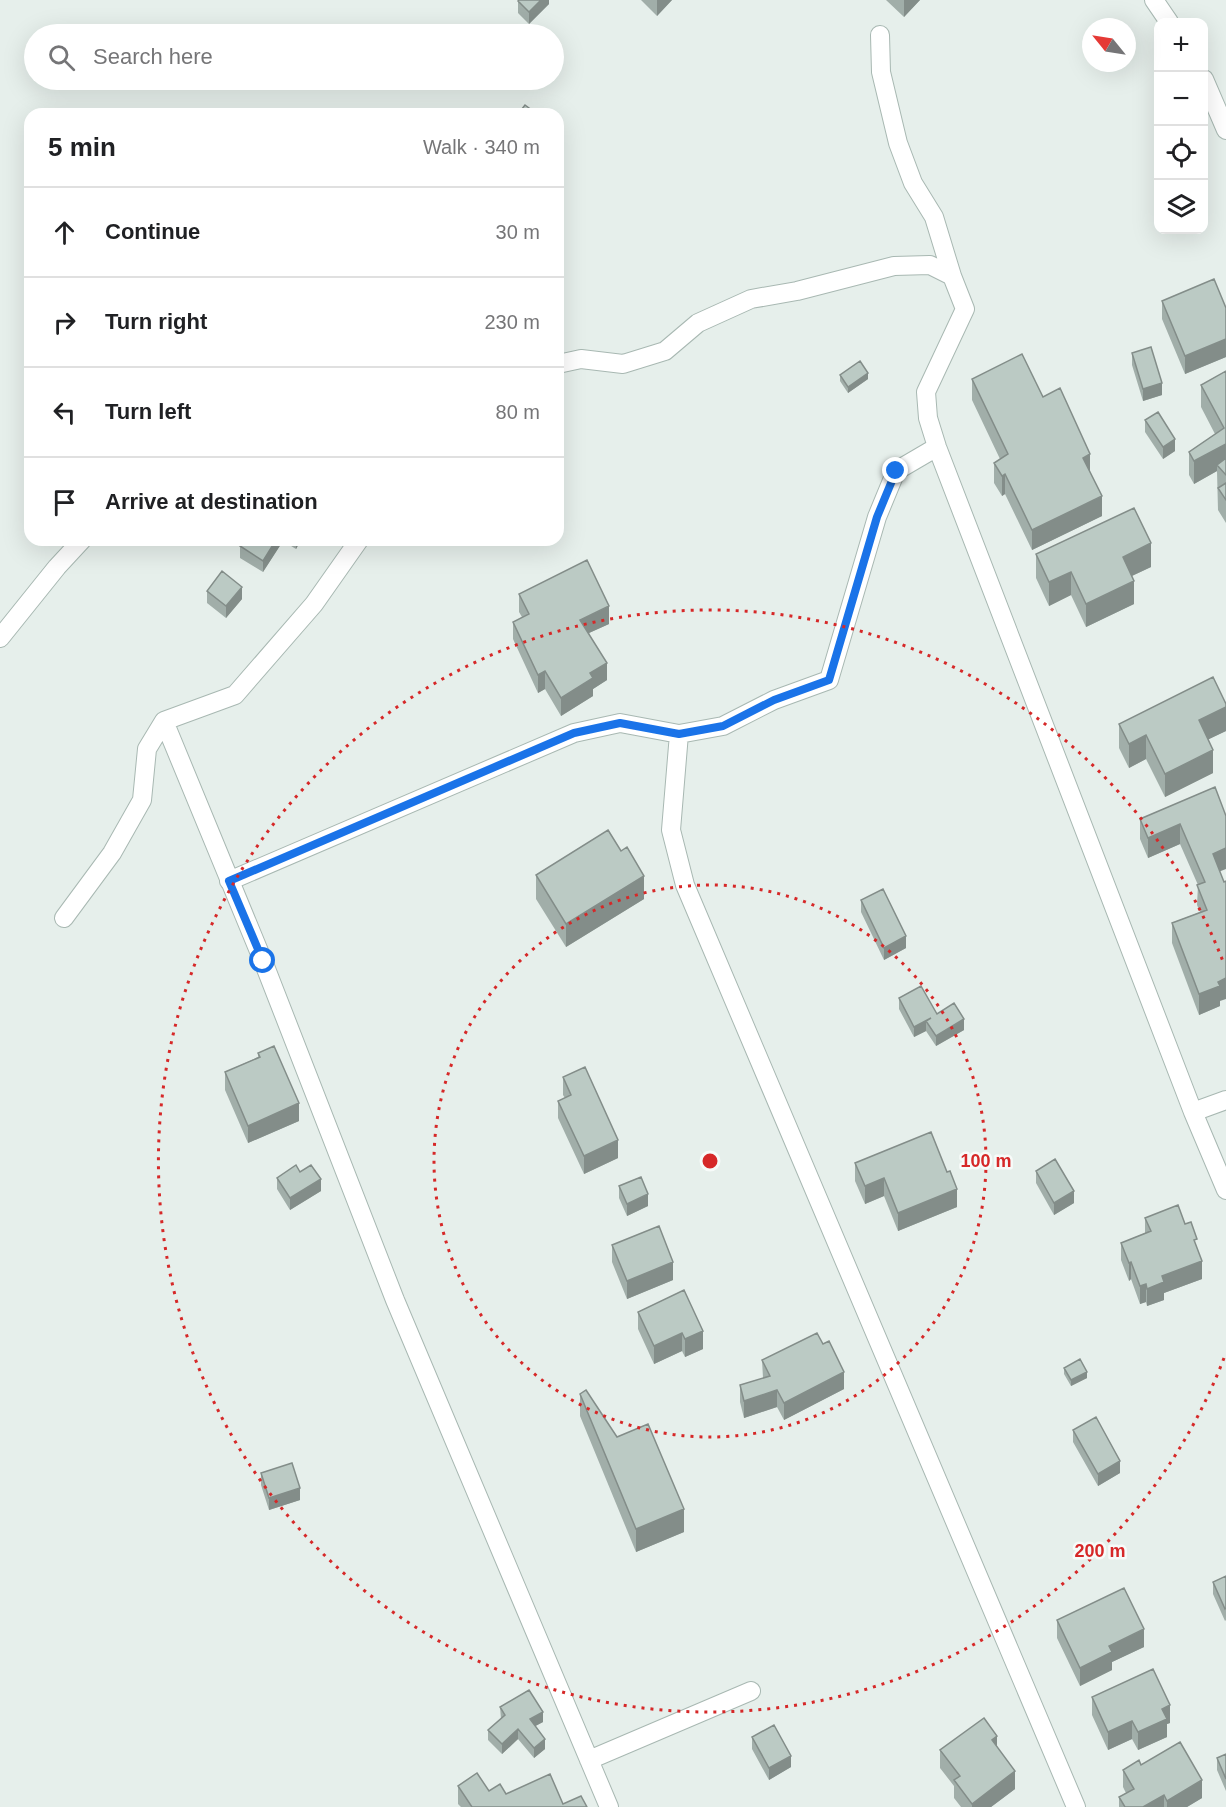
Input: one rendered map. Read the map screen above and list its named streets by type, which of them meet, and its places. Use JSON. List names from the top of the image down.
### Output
{
  "north": "top left",
  "page": {
    "map_buttons": ["+", "−"],
    "search": "Search here",
    "heading": ["5 min", "Walk · 340 m"],
    "list": [
      ["Continue", "30 m"],
      ["Turn right", "230 m"],
      ["Turn left", "80 m"],
      "Arrive at destination"
    ]
  },
  "rings": ["100 m", "200 m"]
}
